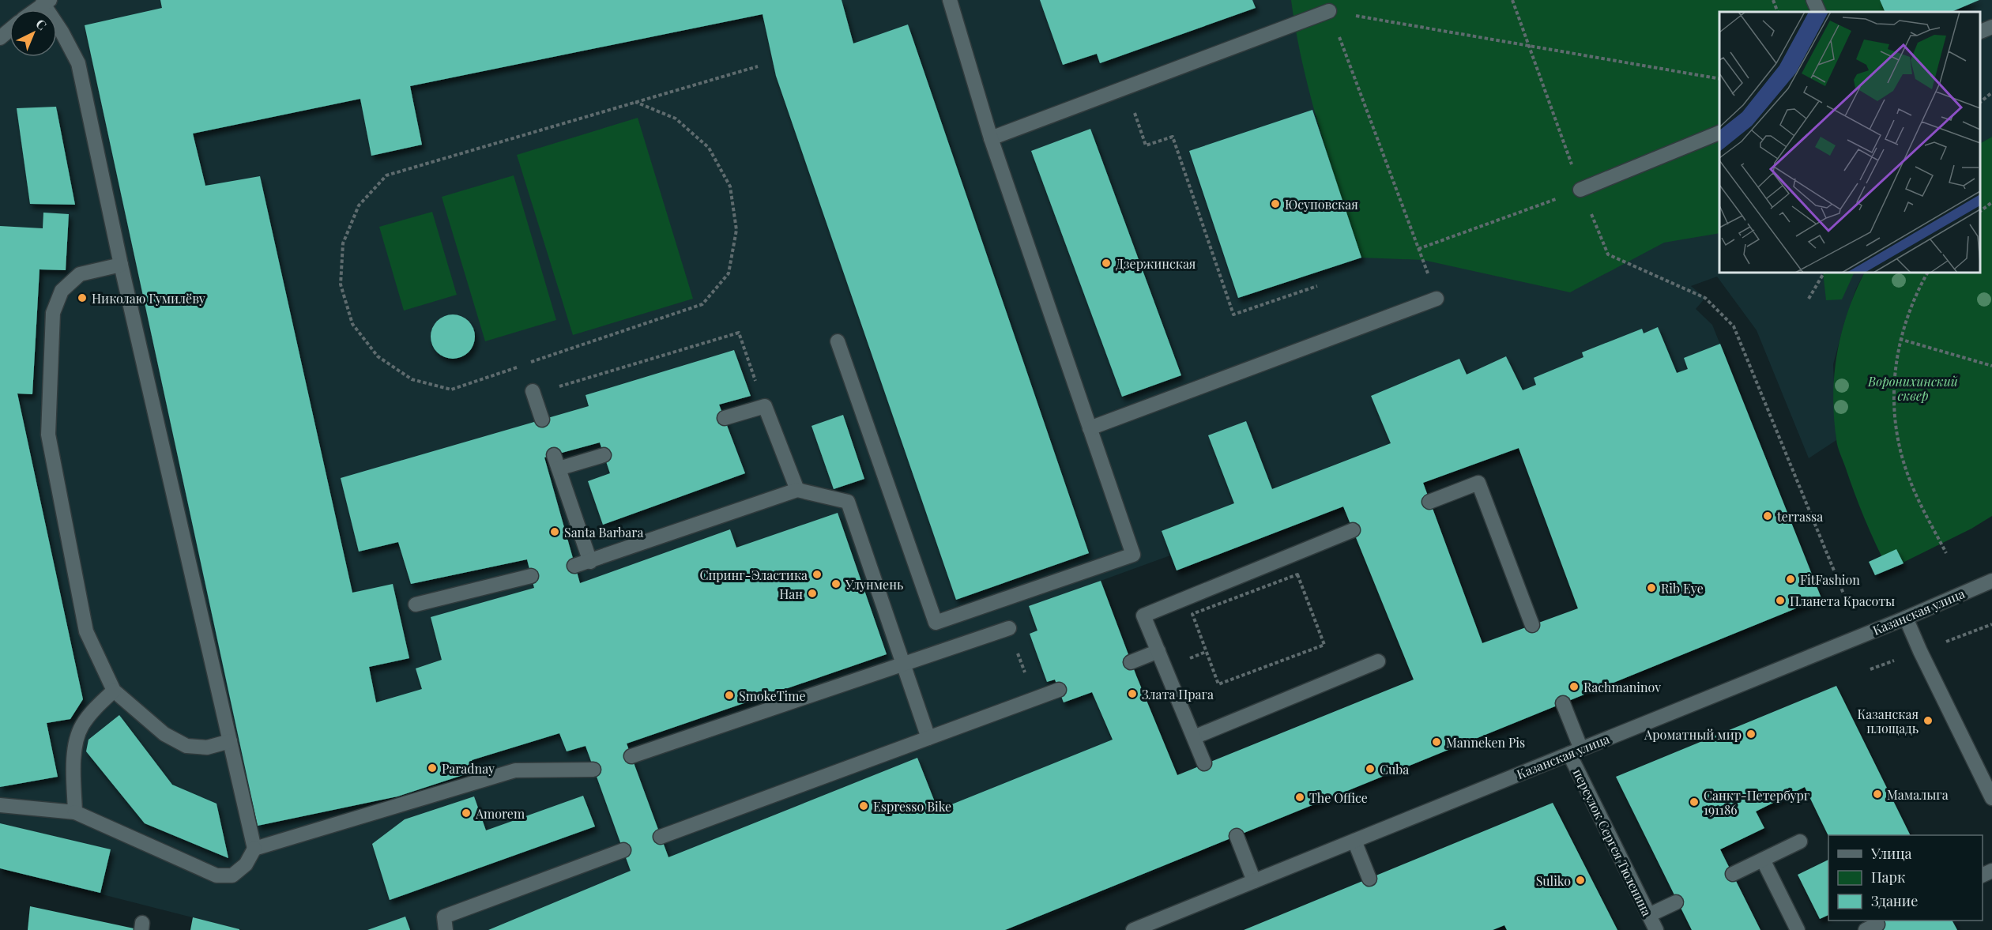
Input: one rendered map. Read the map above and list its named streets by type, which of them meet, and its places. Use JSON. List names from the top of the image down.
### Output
{
  "streets": {
    "street": ["Казанская улица", "переулок Сергея Тюленина"]
  },
  "crossings": [
    ["Казанская улица", "переулок Сергея Тюленина"]
  ],
  "parks": ["Воронихинский сквер"],
  "places": [
    "Юсуповская",
    "Дзержинская",
    "Николаю Гумилёву",
    "terrassa",
    "Santa Barbara",
    "Спринг-Эластика",
    "FitFashion",
    "Улунмень",
    "Rib Eye",
    "Нан",
    "Планета Красоты",
    "Rachmaninov",
    "Злата Прага",
    "SmokeTime",
    "Казанская площадь",
    "Ароматный мир",
    "Manneken Pis",
    "Paradnay",
    "Cuba",
    "Мамалыга",
    "The Office",
    "Санкт-Петербург 191186",
    "Espresso Bike",
    "Amorem",
    "Suliko"
  ],
  "legend": ["Улица", "Парк", "Здание"],
  "north": "top right"
}
